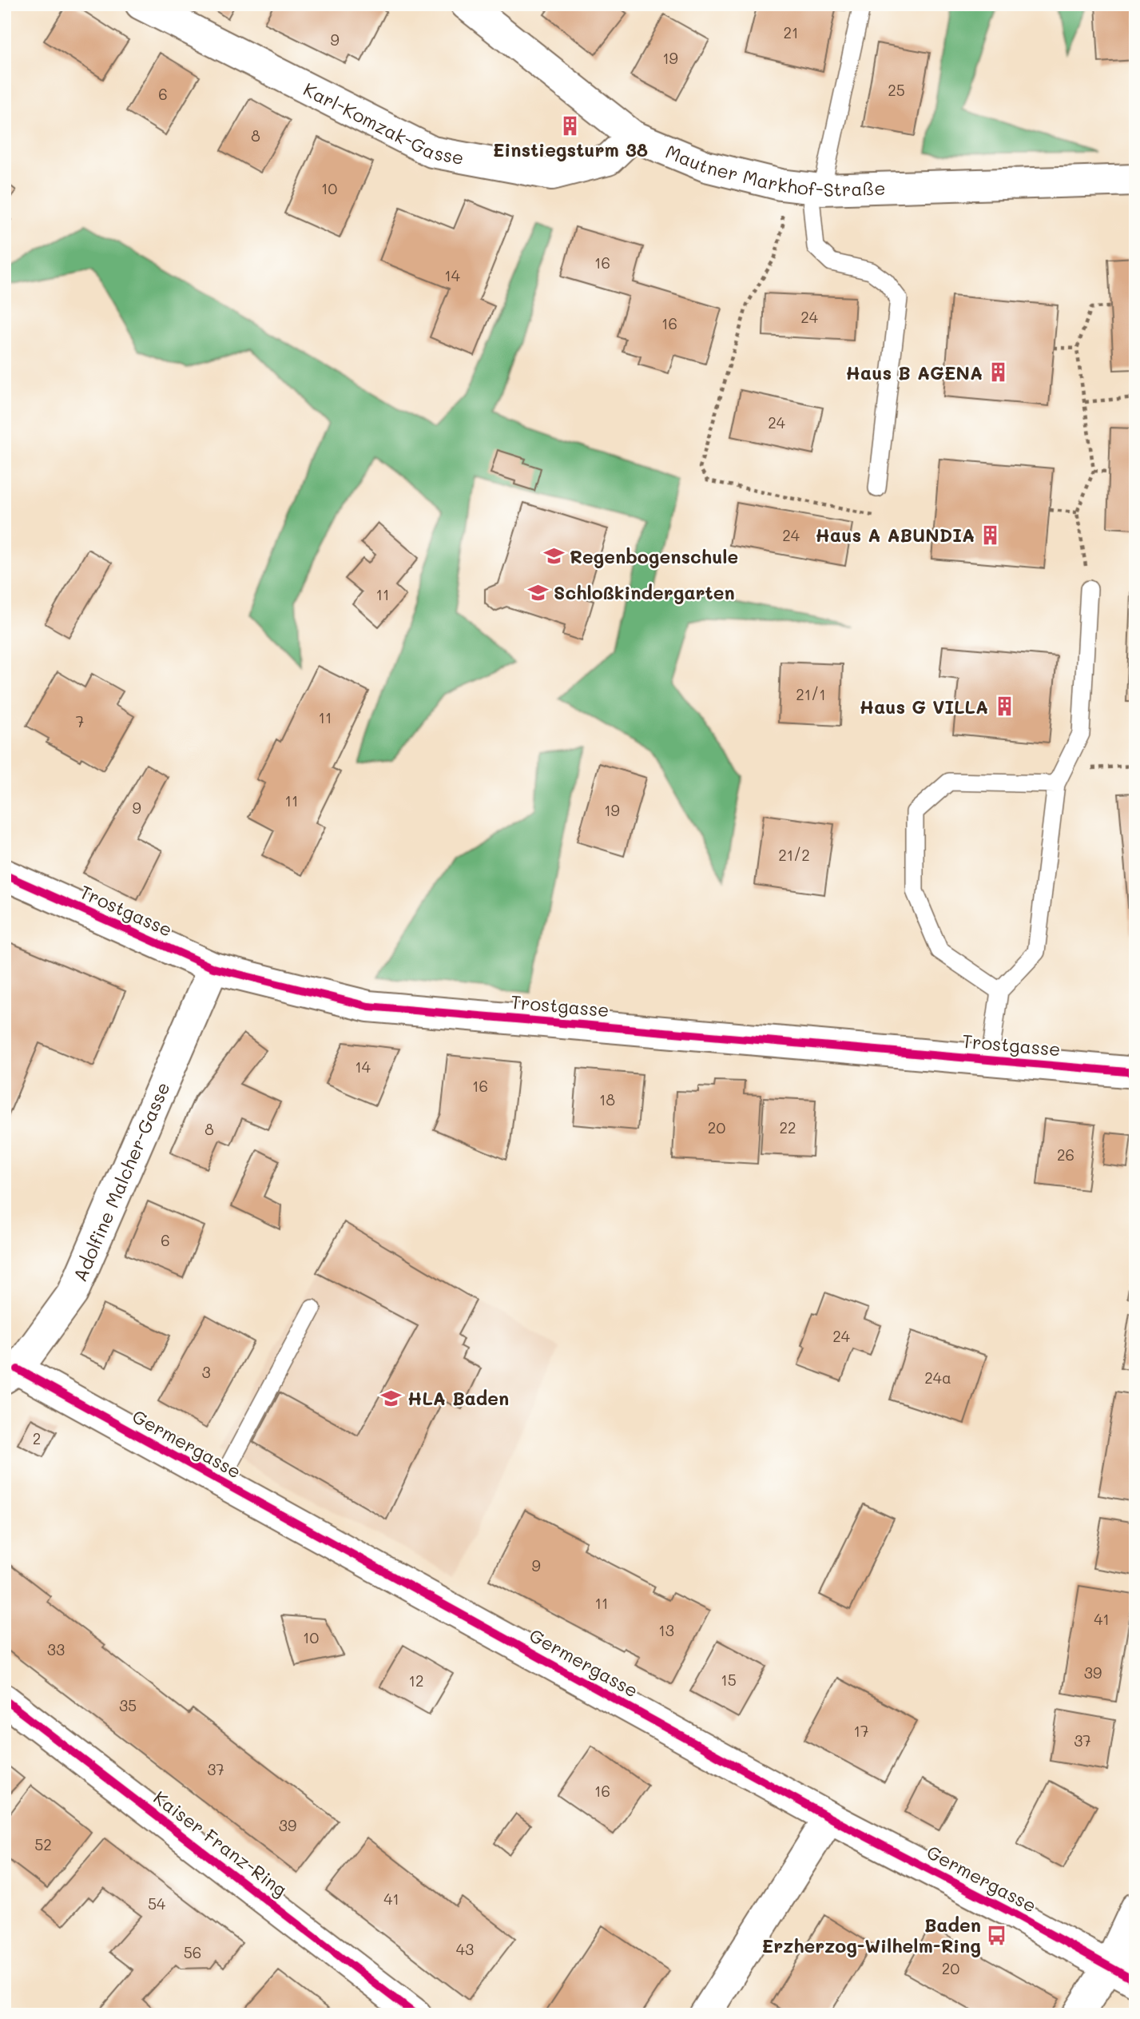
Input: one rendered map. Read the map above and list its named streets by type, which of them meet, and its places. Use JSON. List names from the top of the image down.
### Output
{
  "streets": {
    "street": [
      "Karl-Komzak-Gasse",
      "Mautner Markhof-Straße",
      "Trostgasse",
      "Adolfine Malcher-Gasse",
      "Germergasse",
      "Kaiser Franz-Ring"
    ]
  },
  "crossings": [
    ["Karl-Komzak-Gasse", "Mautner Markhof-Straße"],
    ["Trostgasse", "Adolfine Malcher-Gasse"],
    ["Adolfine Malcher-Gasse", "Germergasse"]
  ],
  "places": {
    "building": [
      "Einstiegsturm 38",
      "Haus B AGENA",
      "Haus A ABUNDIA",
      "Haus G VILLA"
    ],
    "school or university": ["Regenbogenschule", "Schloßkindergarten", "HLA Baden"],
    "bus stop": ["Baden Erzherzog-Wilhelm-Ring"]
  },
  "house_numbers": [
    "21",
    "9",
    "19",
    "25",
    "6",
    "8",
    "10",
    "16",
    "14",
    "24",
    "16",
    "24",
    "24",
    "11",
    "21/1",
    "11",
    "7",
    "11",
    "9",
    "19",
    "21/2",
    "14",
    "16",
    "18",
    "20",
    "22",
    "8",
    "26",
    "6",
    "24",
    "3",
    "24a",
    "2",
    "9",
    "11",
    "41",
    "13",
    "10",
    "33",
    "39",
    "15",
    "12",
    "35",
    "17",
    "37",
    "37",
    "16",
    "39",
    "52",
    "41",
    "54",
    "43",
    "56",
    "20"
  ]
}
